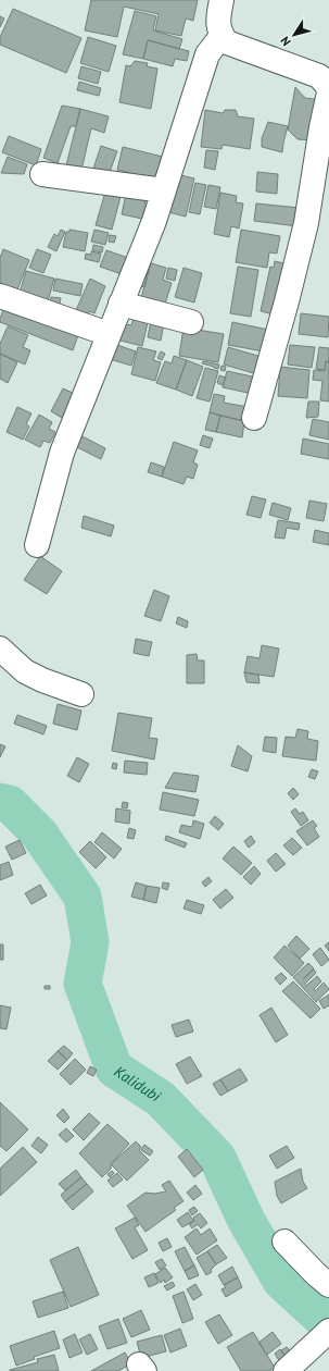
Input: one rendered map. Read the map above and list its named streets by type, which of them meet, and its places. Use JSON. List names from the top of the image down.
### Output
{
  "water": ["Kalidubi"],
  "north": "bottom left"
}
